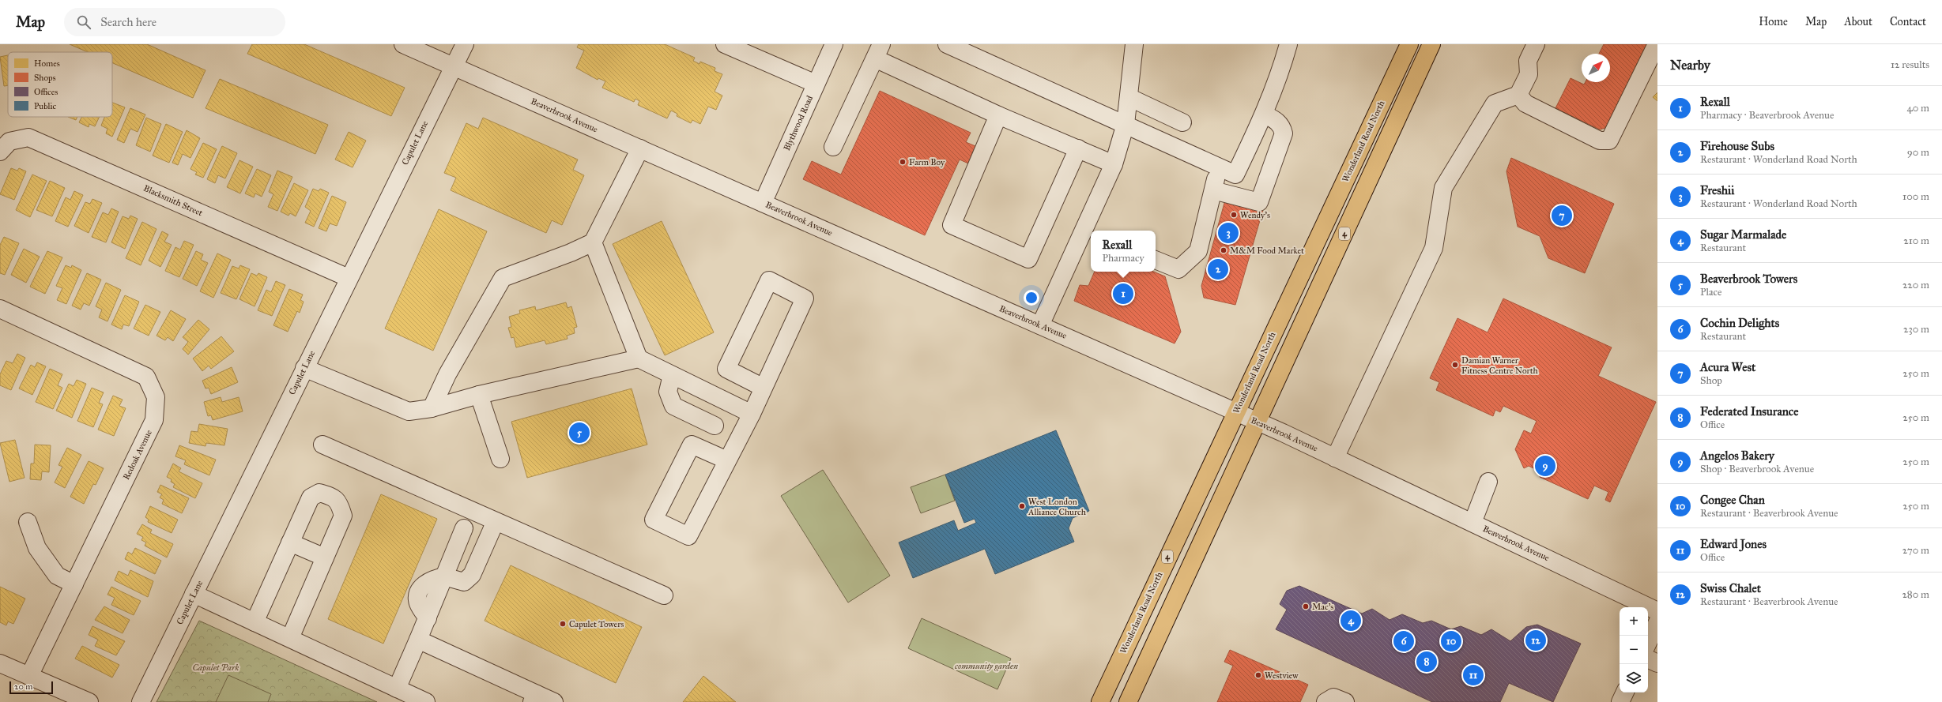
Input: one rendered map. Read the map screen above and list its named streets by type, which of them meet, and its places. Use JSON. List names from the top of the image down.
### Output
{
  "streets": {
    "main road": ["Wonderland Road North", "4"],
    "street": [
      "Beaverbrook Avenue",
      "Blythwood Road",
      "Capulet Lane",
      "Blacksmith Street",
      "Redoak Avenue"
    ]
  },
  "crossings": [
    ["Beaverbrook Avenue", "Blythwood Road"],
    ["Beaverbrook Avenue", "Wonderland Road North"],
    ["Beaverbrook Avenue", "Capulet Lane"],
    ["Beaverbrook Avenue", "4"],
    ["Capulet Lane", "Blacksmith Street"]
  ],
  "parks": ["community garden", "Capulet Park"],
  "places": [
    "Farm Boy",
    "Wendy's",
    "M&M Food Market",
    "Damian Warner Fitness Centre North",
    "West London Alliance Church",
    "Mac's",
    "Capulet Towers",
    "Westview"
  ],
  "legend": [
    "Homes",
    "Shops",
    "Offices",
    "Public"
  ],
  "scale_bar": "20 m",
  "north": "top right",
  "page": {
    "header": "Map",
    "search": "Search here",
    "nav": [
      "Home",
      "Map",
      "About",
      "Contact"
    ],
    "heading": ["Nearby", "12 results"],
    "list": [
      {
        "mark": "1",
        "name": "Rexall",
        "note": "Pharmacy · Beaverbrook Avenue",
        "value": "40 m"
      },
      {
        "mark": "2",
        "name": "Firehouse Subs",
        "note": "Restaurant · Wonderland Road North",
        "value": "90 m"
      },
      {
        "mark": "3",
        "name": "Freshii",
        "note": "Restaurant · Wonderland Road North",
        "value": "100 m"
      },
      {
        "mark": "4",
        "name": "Sugar Marmalade",
        "note": "Restaurant",
        "value": "210 m"
      },
      {
        "mark": "5",
        "name": "Beaverbrook Towers",
        "note": "Place",
        "value": "220 m"
      },
      {
        "mark": "6",
        "name": "Cochin Delights",
        "note": "Restaurant",
        "value": "230 m"
      },
      {
        "mark": "7",
        "name": "Acura West",
        "note": "Shop",
        "value": "250 m"
      },
      {
        "mark": "8",
        "name": "Federated Insurance",
        "note": "Office",
        "value": "250 m"
      },
      {
        "mark": "9",
        "name": "Angelos Bakery",
        "note": "Shop · Beaverbrook Avenue",
        "value": "250 m"
      },
      {
        "mark": "10",
        "name": "Congee Chan",
        "note": "Restaurant · Beaverbrook Avenue",
        "value": "250 m"
      },
      {
        "mark": "11",
        "name": "Edward Jones",
        "note": "Office",
        "value": "270 m"
      },
      {
        "mark": "12",
        "name": "Swiss Chalet",
        "note": "Restaurant · Beaverbrook Avenue",
        "value": "280 m"
      }
    ],
    "pins": [
      "7",
      "3",
      "2",
      "1",
      "5",
      "9",
      "4",
      "12",
      "6",
      "10",
      "8",
      "11"
    ],
    "popup": ["Rexall", "Pharmacy"],
    "map_buttons": ["+", "−"],
    "scale": "20 m"
  }
}
